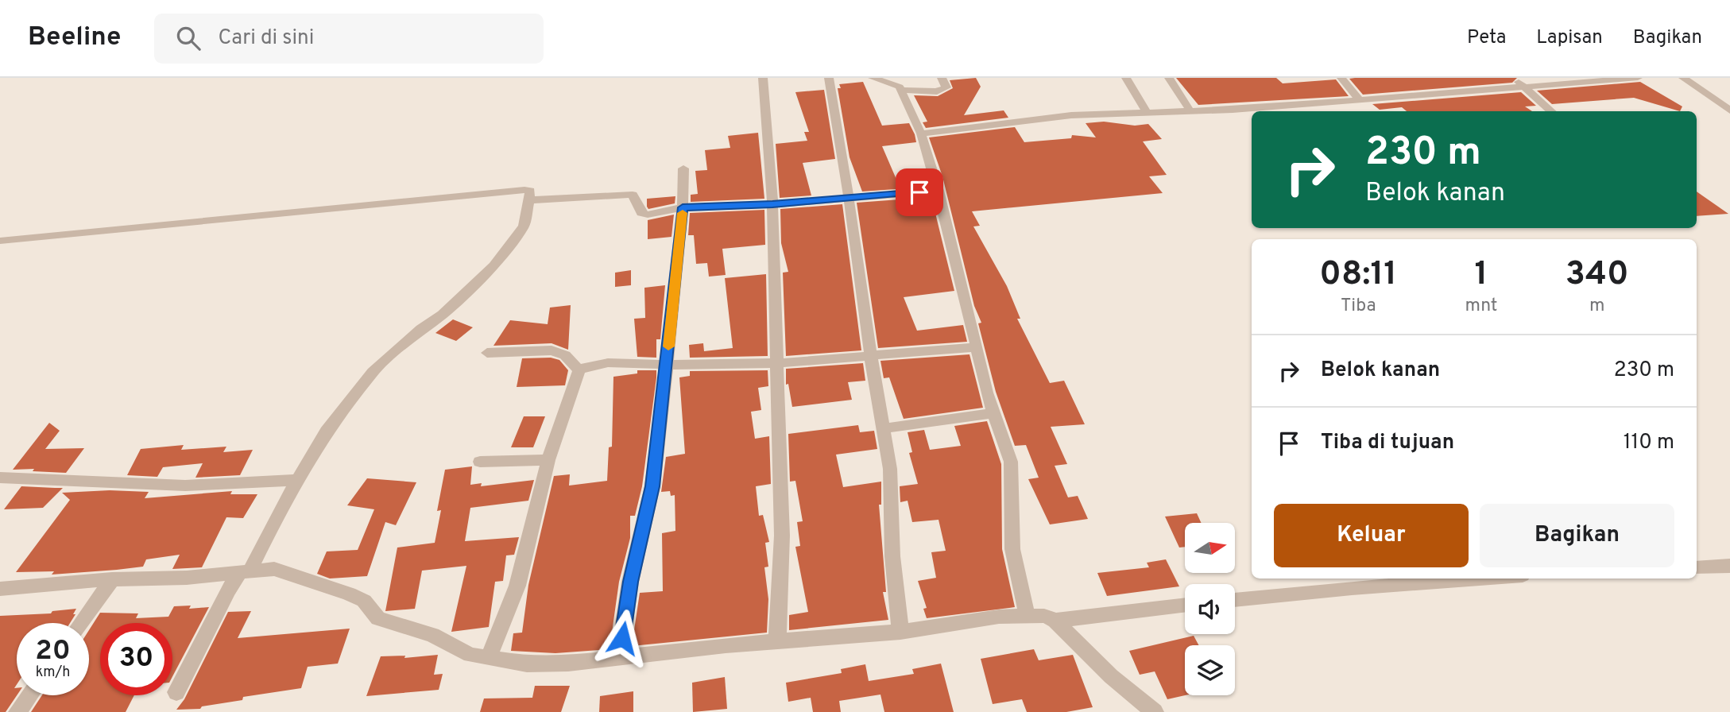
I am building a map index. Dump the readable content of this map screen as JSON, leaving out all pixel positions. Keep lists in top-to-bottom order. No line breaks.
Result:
{"north":"right","page":{"header":"Beeline","search":"Cari di sini","nav":["Peta","Lapisan","Bagikan"],"turn":["230 m","Belok kanan"],"eta":["08:11","Tiba","1","mnt","340","m"],"list":[{"name":"Belok kanan","value":"230 m"},{"name":"Tiba di tujuan","value":"110 m"}],"buttons":["Keluar","Bagikan"],"speed":"20 km/h","limit":"30"}}
